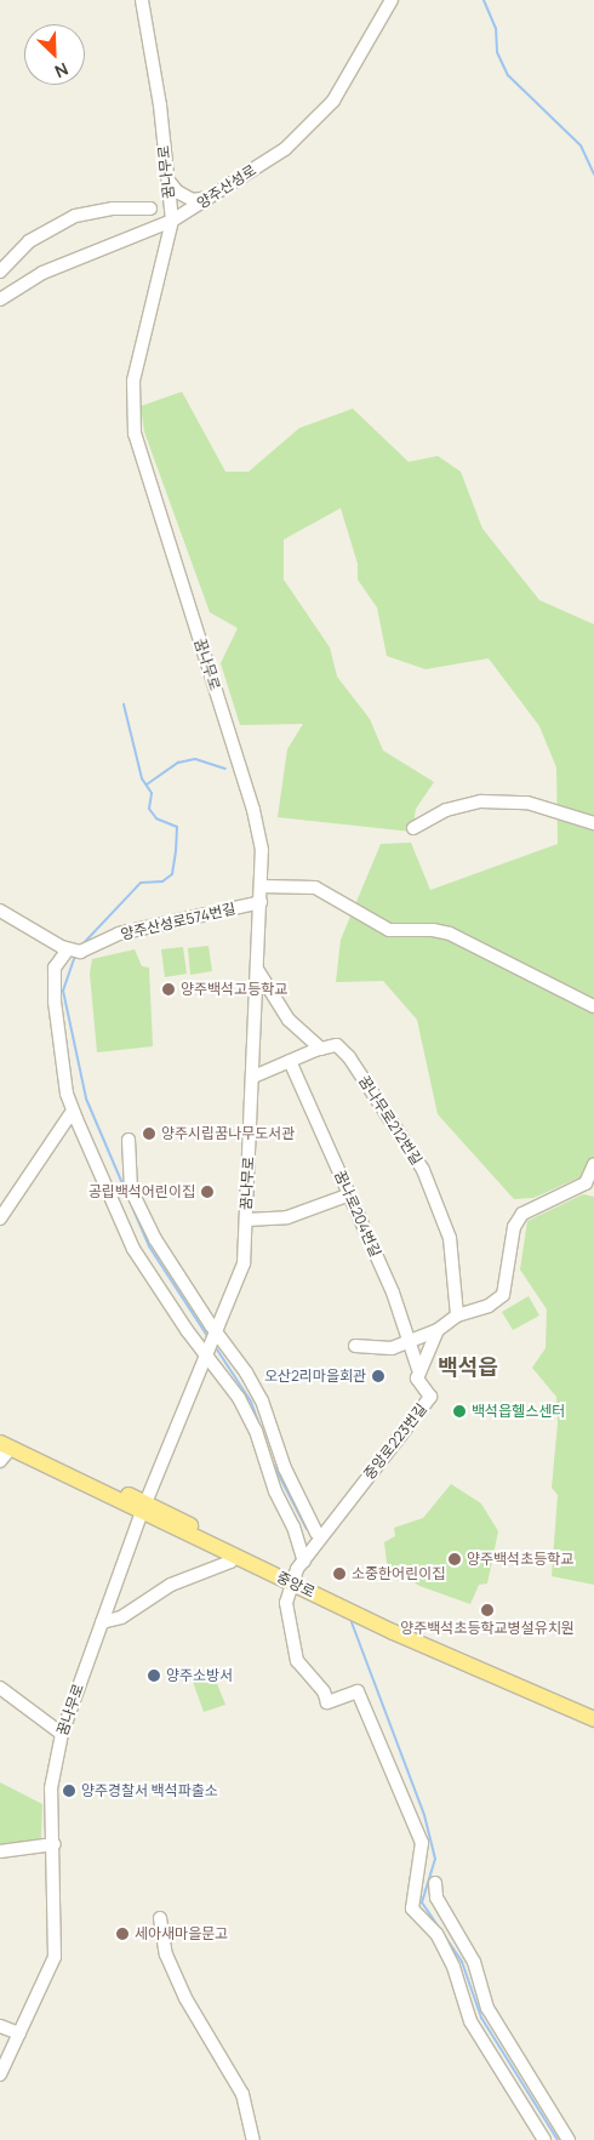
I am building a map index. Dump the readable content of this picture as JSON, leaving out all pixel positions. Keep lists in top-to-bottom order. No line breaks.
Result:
{"streets":{"main road":["중앙로"],"street":["꿈나무로","양주산성로","양주산성로574번길","꿈나무로212번길","꿈나로204번길","중앙로223번길"]},"crossings":[["꿈나무로","양주산성로"],["꿈나무로","양주산성로574번길"],["꿈나무로","꿈나무로212번길"],["꿈나무로","중앙로"],["꿈나로204번길","중앙로223번길"]],"districts":["백석읍"],"places":["양주백석고등학교","양주시립꿈나무도서관","공립백석어린이집","오산2리마을회관","백석읍헬스센터","양주백석초등학교","소중한어린이집","양주백석초등학교병설유치원","양주소방서","양주경찰서 백석파출소","세아새마을문고"],"north":"bottom right"}
